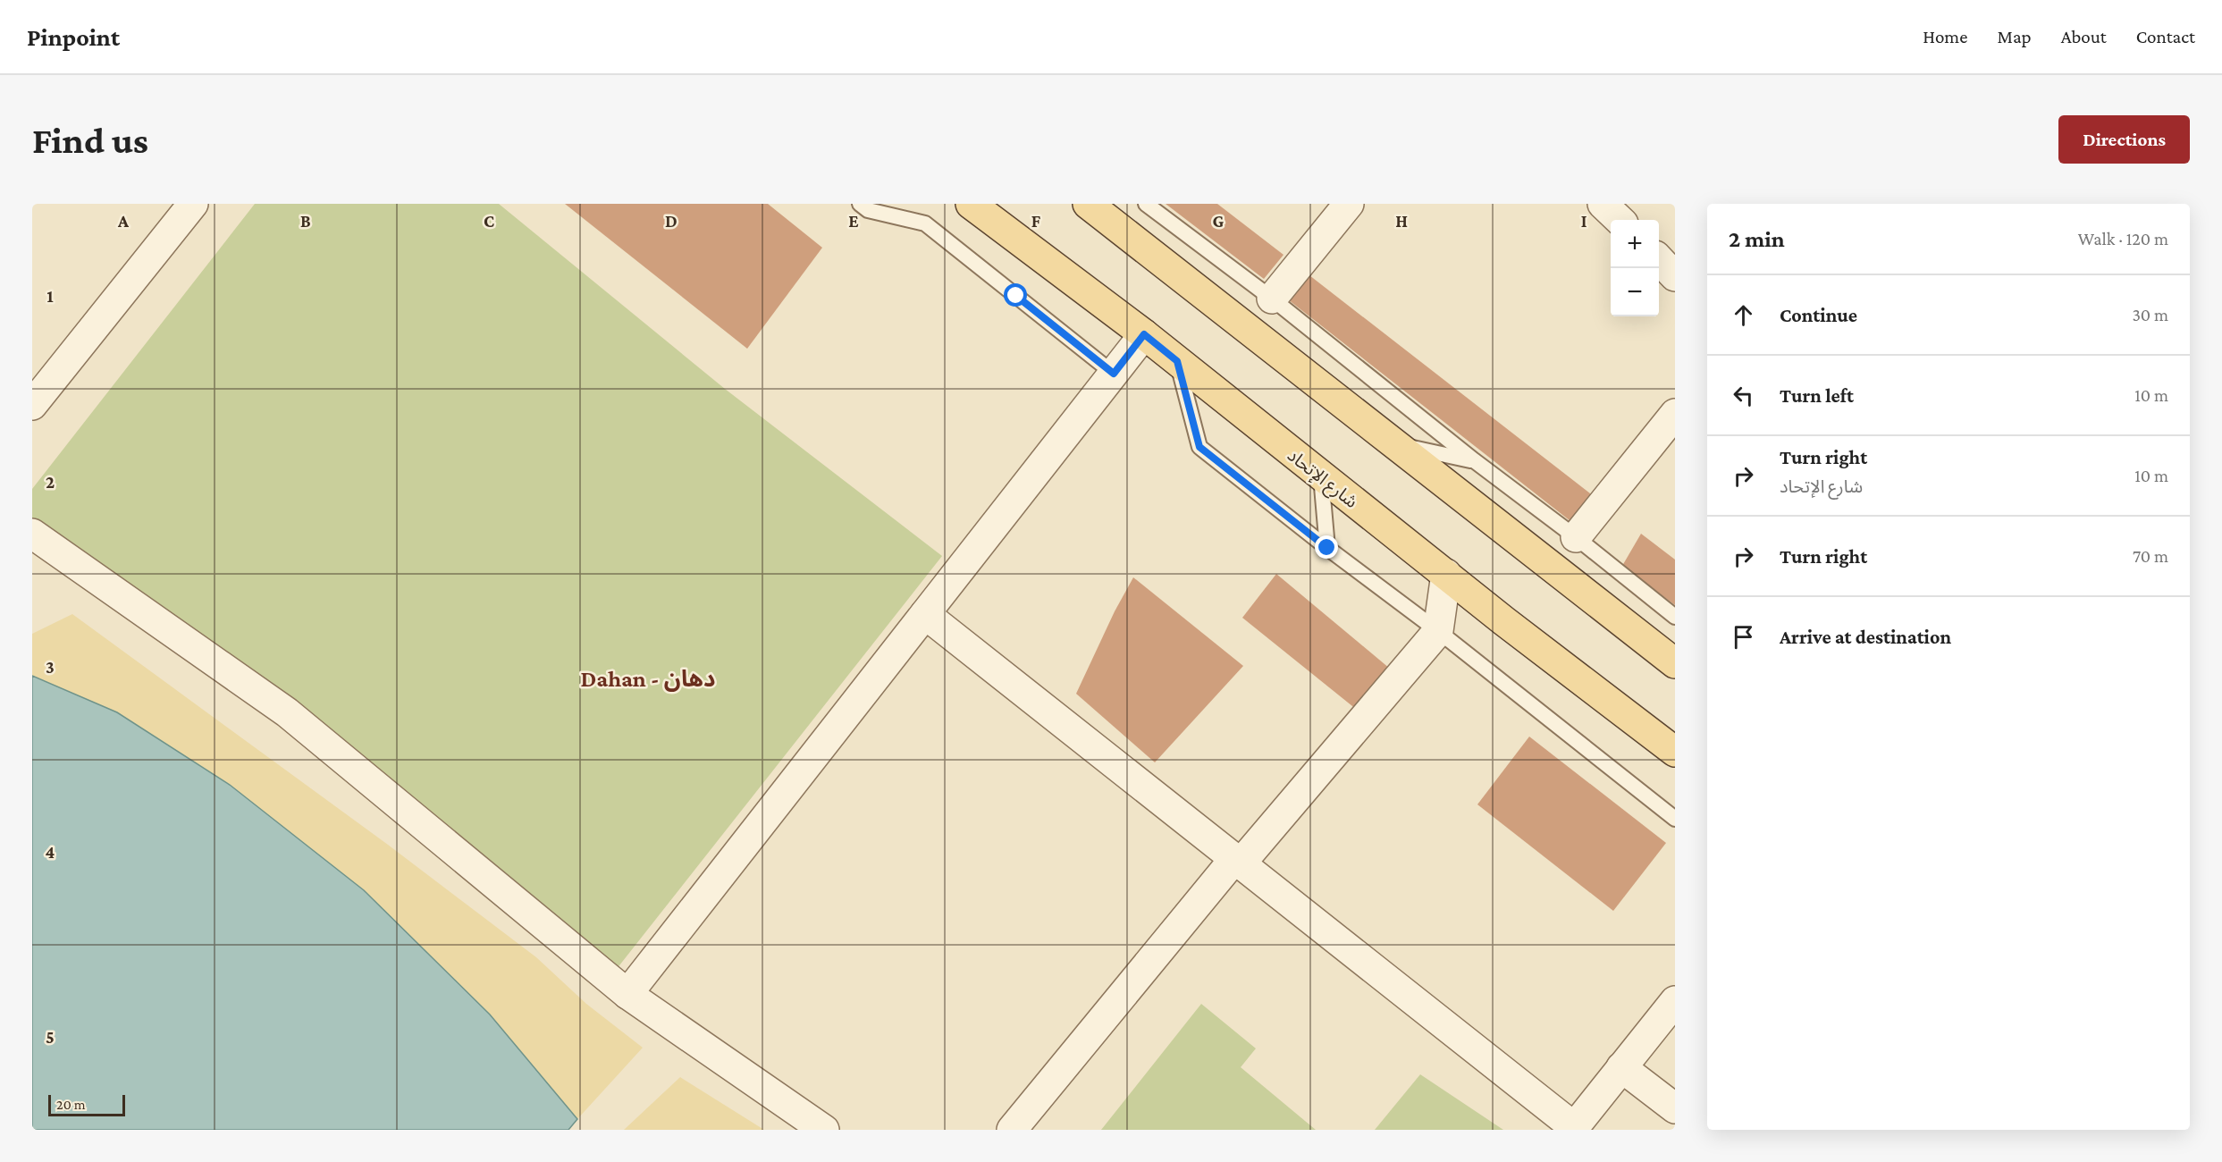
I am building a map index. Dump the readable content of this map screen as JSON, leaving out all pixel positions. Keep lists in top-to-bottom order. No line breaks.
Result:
{"streets":{"main road":["شارع الإتحاد"]},"districts":["Dahan - دهان"],"scale_bar":"20 m","page":{"header":"Pinpoint","nav":["Home","Map","About","Contact"],"buttons":"Directions","title":"Find us","heading":["2 min","Walk · 120 m"],"map_buttons":["+","−"],"list":[["Continue","30 m"],["Turn left","10 m"],["Turn right","شارع الإتحاد","10 m"],["Turn right","70 m"],"Arrive at destination"],"scale":"20 m"},"grid":{"columns":["A","B","C","D","E","F","G","H","I"],"rows":["1","2","3","4","5"]}}
